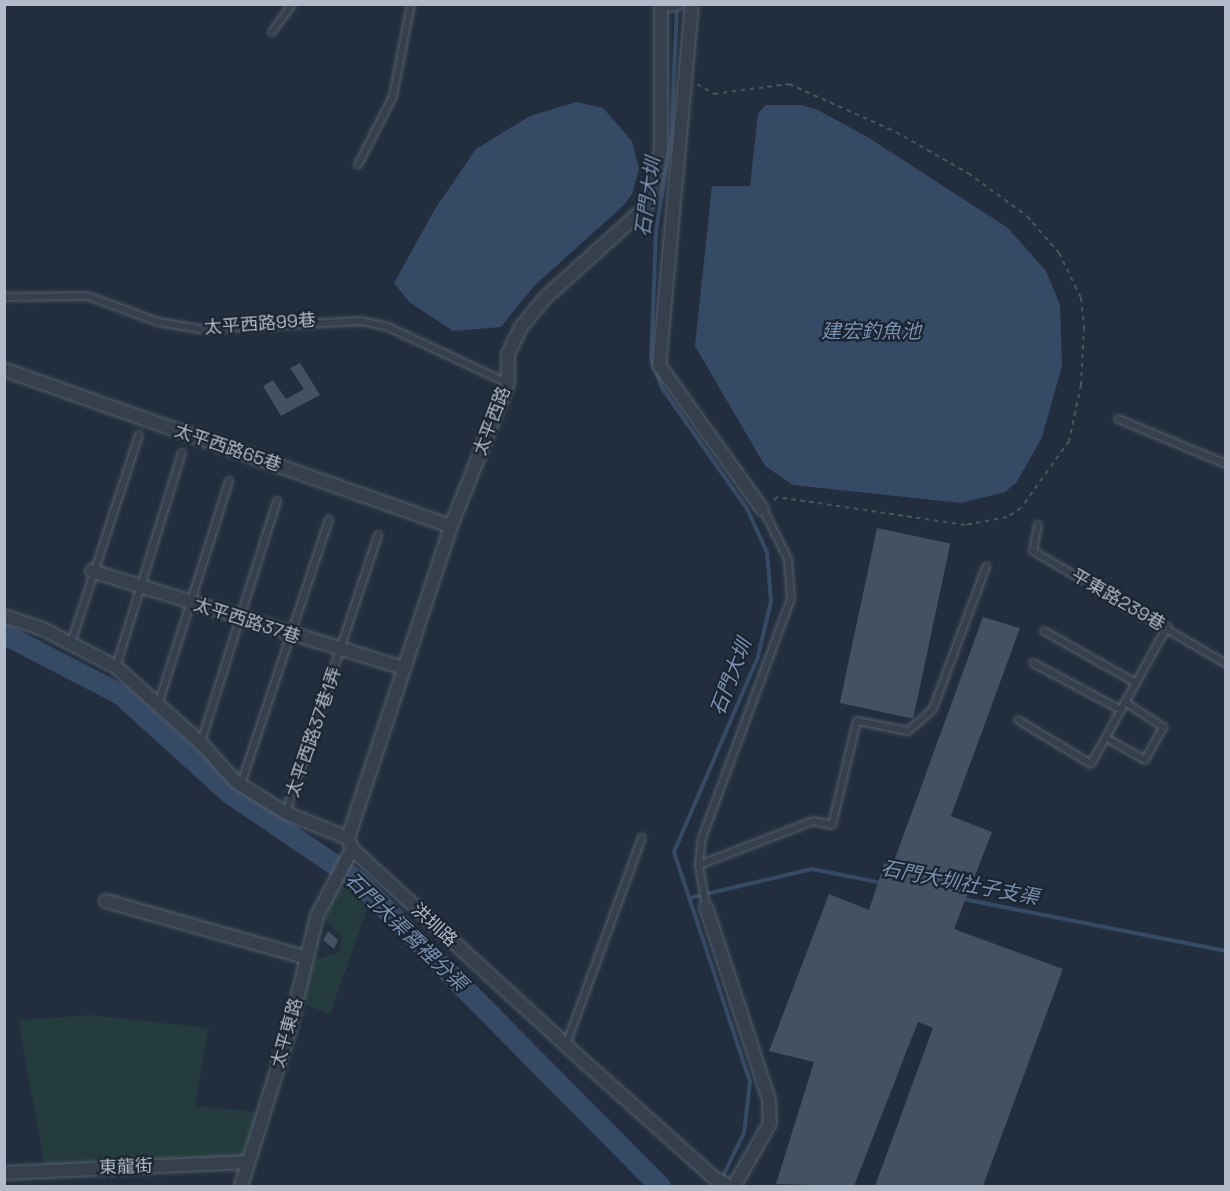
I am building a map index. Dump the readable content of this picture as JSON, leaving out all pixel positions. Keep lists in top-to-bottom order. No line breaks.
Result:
{"streets":{"street":["太平西路","太平西路65巷","太平西路37巷","洪圳路","太平東路","東龍街"],"lane":["太平西路99巷","平東路239巷","太平西路37巷1弄"]},"crossings":[["太平西路99巷","太平西路"],["太平西路","太平西路65巷"],["太平西路","太平西路37巷"],["太平西路","洪圳路"],["太平西路","太平東路"],["太平西路37巷","太平西路37巷1弄"],["太平西路37巷1弄","洪圳路"],["洪圳路","太平東路"],["太平東路","東龍街"]],"water":["石門大圳","建宏釣魚池","石門大圳社子支渠","石門大渠霄裡分渠"]}
